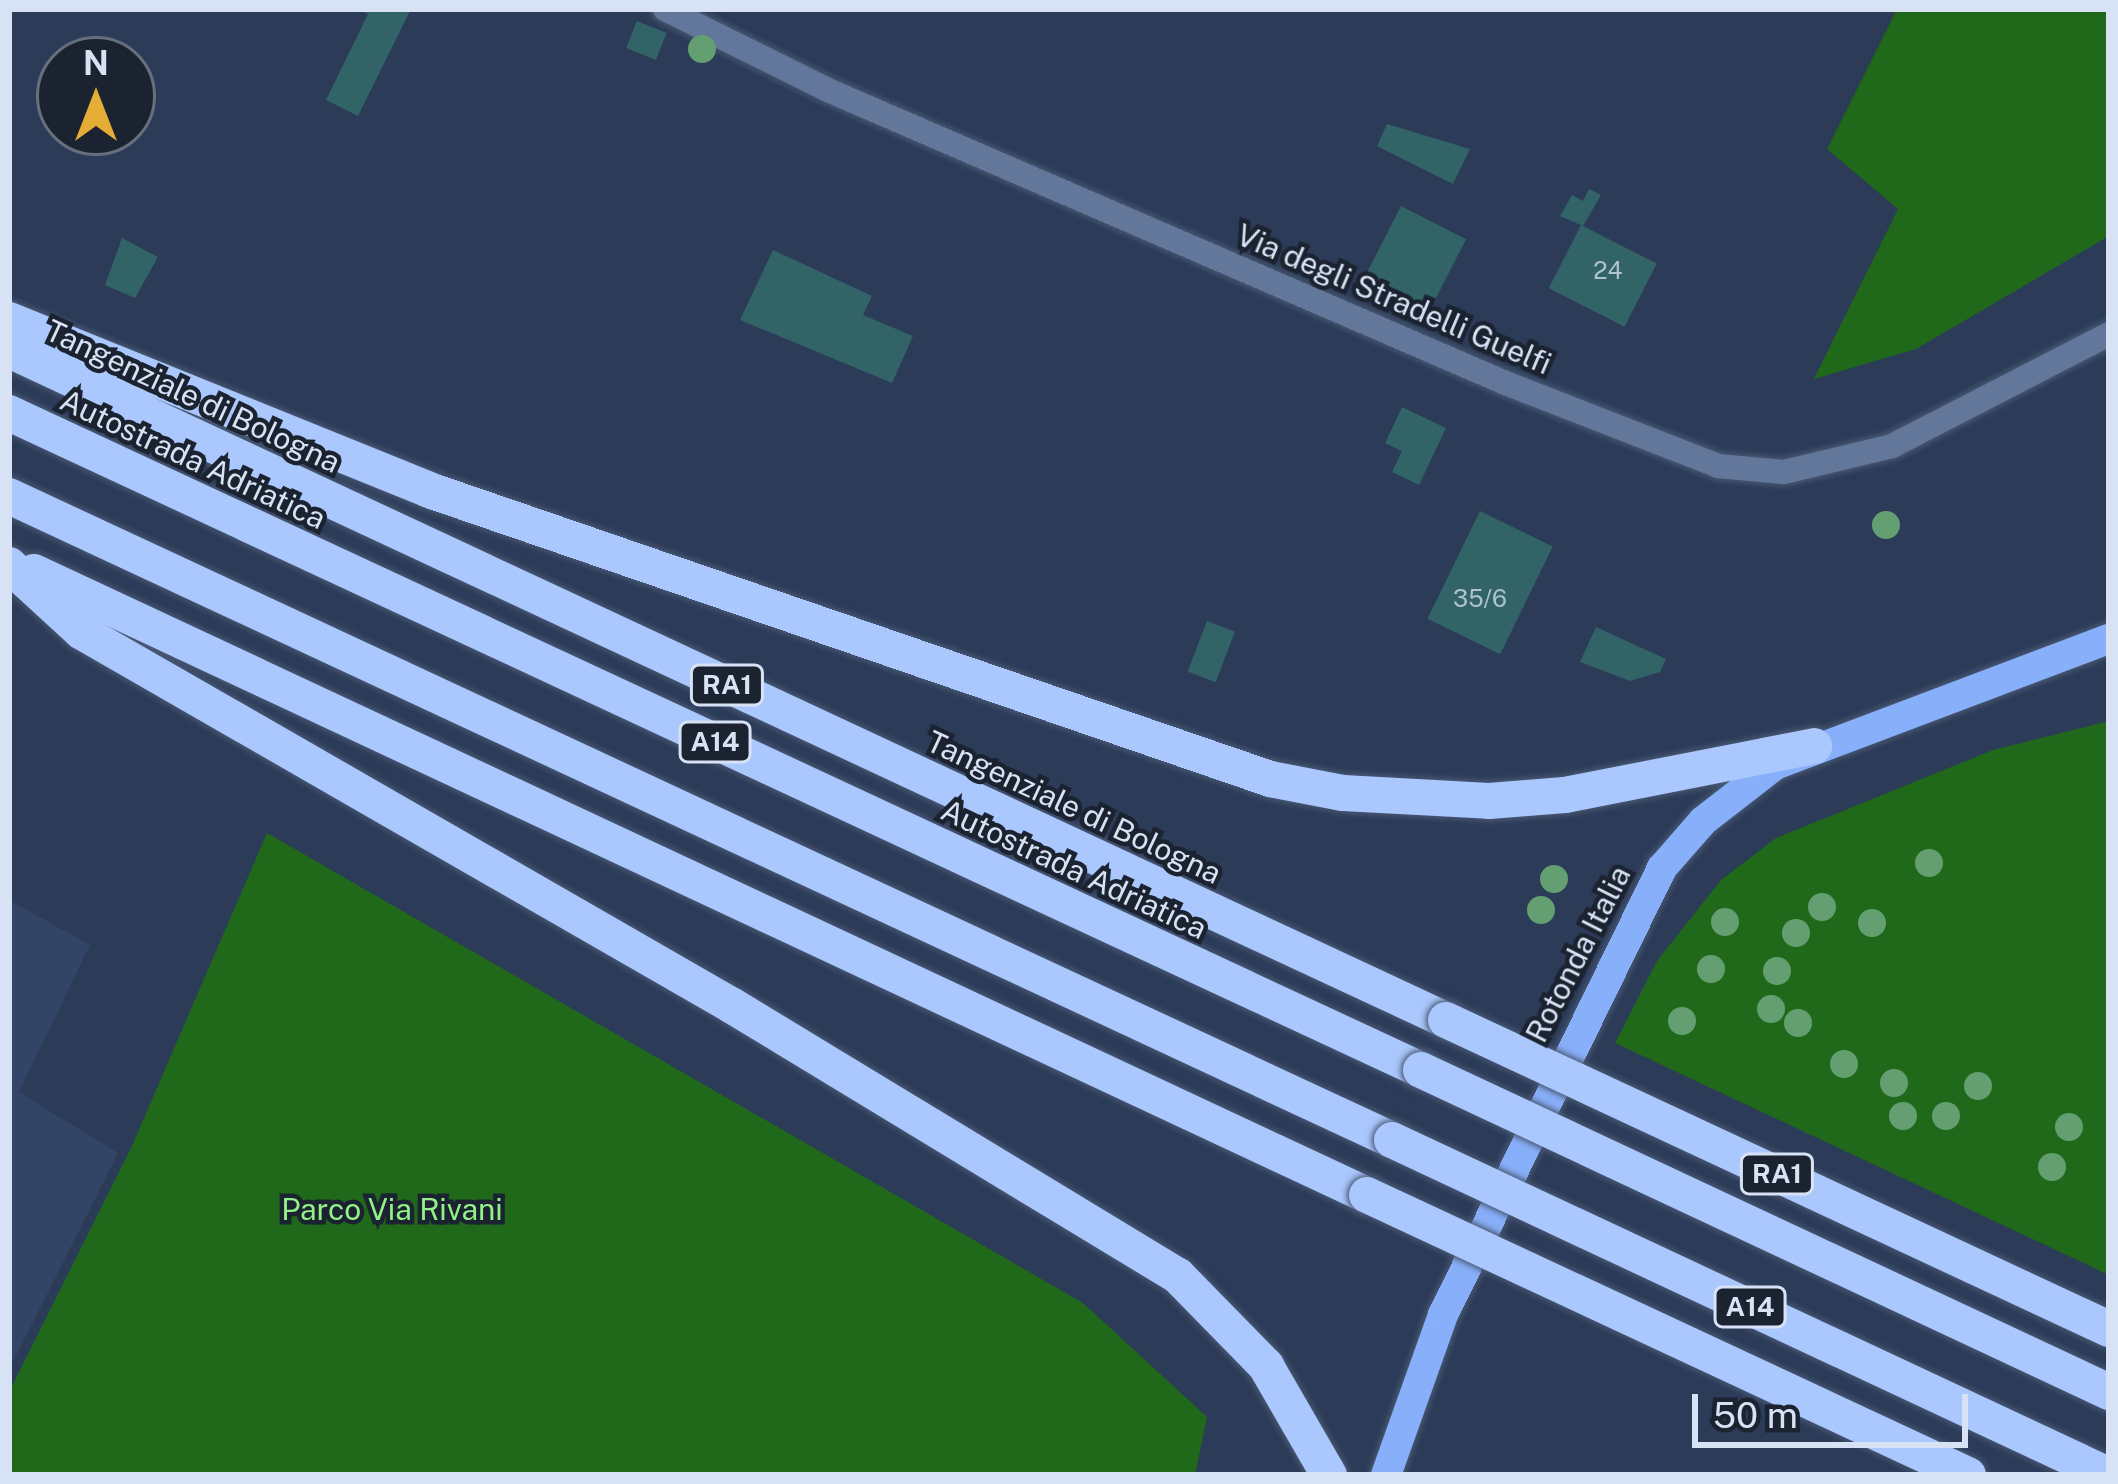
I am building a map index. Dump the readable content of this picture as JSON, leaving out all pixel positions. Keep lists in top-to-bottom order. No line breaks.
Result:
{"streets":{"highway":["Tangenziale di Bologna","Autostrada Adriatica","RA1","A14"],"main road":["Rotonda Italia"],"street":["Via degli Stradelli Guelfi"]},"parks":["Parco Via Rivani"],"house_numbers":["24","35/6"],"scale_bar":"50 m","north":"top"}
